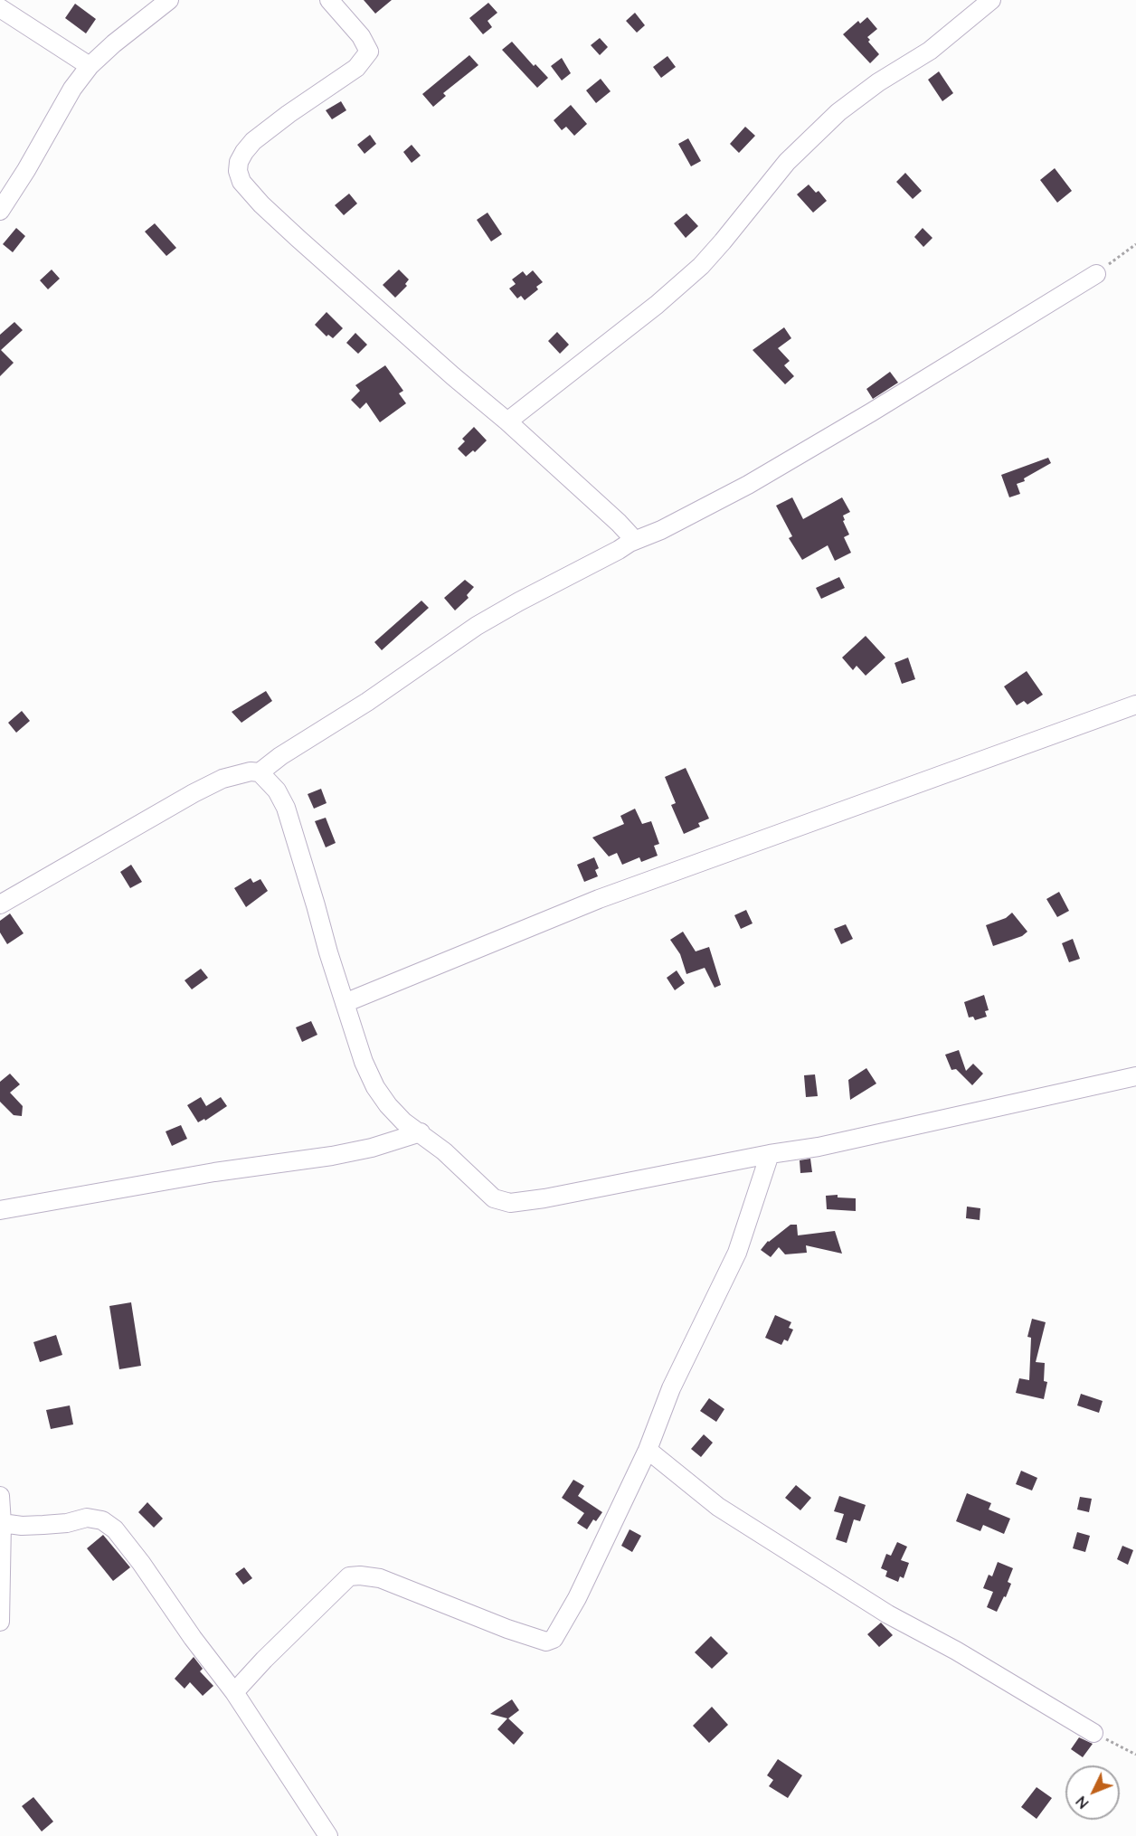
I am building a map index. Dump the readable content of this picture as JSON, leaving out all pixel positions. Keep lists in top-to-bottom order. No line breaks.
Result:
{"north":"bottom left"}
